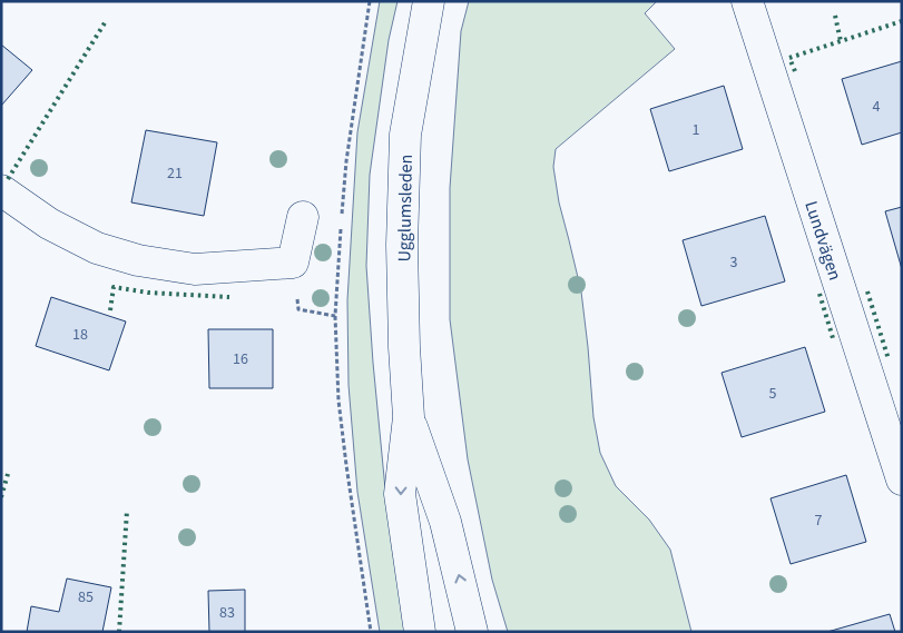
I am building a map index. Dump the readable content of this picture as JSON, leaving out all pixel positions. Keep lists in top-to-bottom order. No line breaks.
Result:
{"streets":{"street":["Ugglumsleden","Lundvägen"]},"house_numbers":["4","1","21","3","18","16","5","7","85","83"]}
